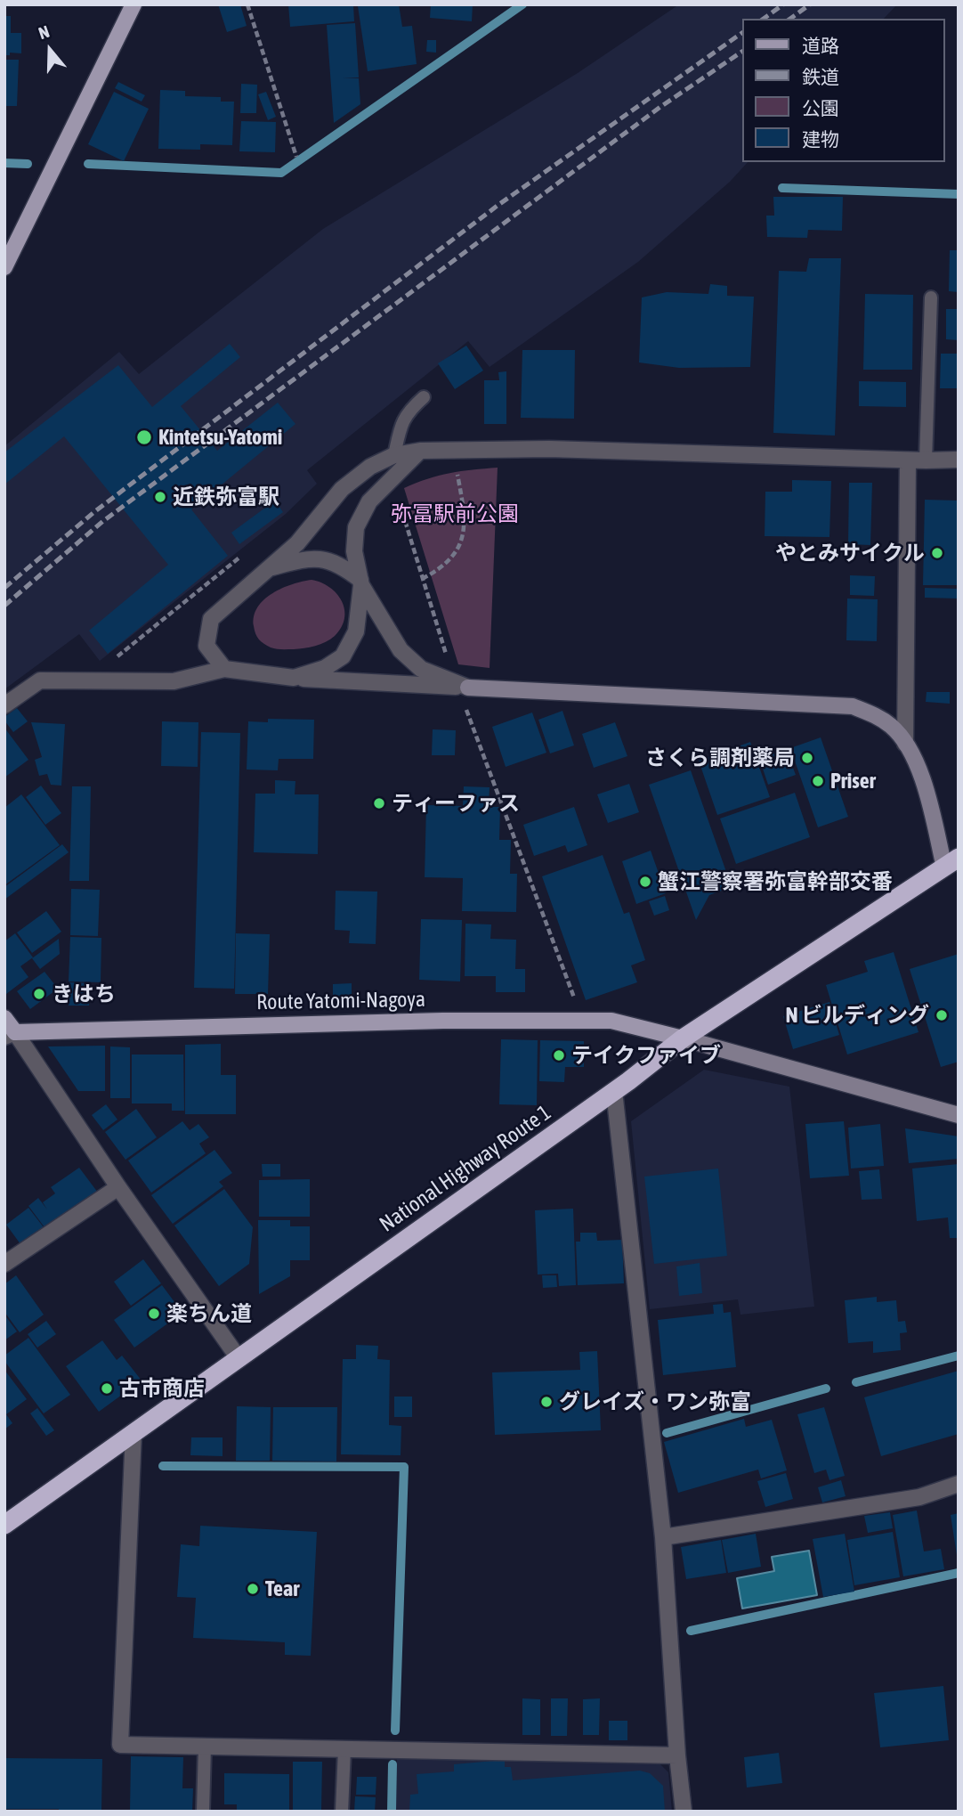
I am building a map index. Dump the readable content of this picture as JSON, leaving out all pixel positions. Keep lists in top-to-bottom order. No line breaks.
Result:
{"streets":{"highway":["National Highway Route 1"],"main road":["Route Yatomi-Nagoya"]},"crossings":[["Route Yatomi-Nagoya","National Highway Route 1"]],"parks":["弥冨駅前公園"],"places":["Kintetsu-Yatomi","近鉄弥富駅","やとみサイクル","さくら調剤薬局","Priser","ティーファス","蟹江警察署弥富幹部交番","きはち","N ビルディング","テイクファイブ","楽ちん道","古市商店","グレイズ・ワン弥富","Tear"],"legend":["道路","鉄道","公園","建物"],"north":"top"}
